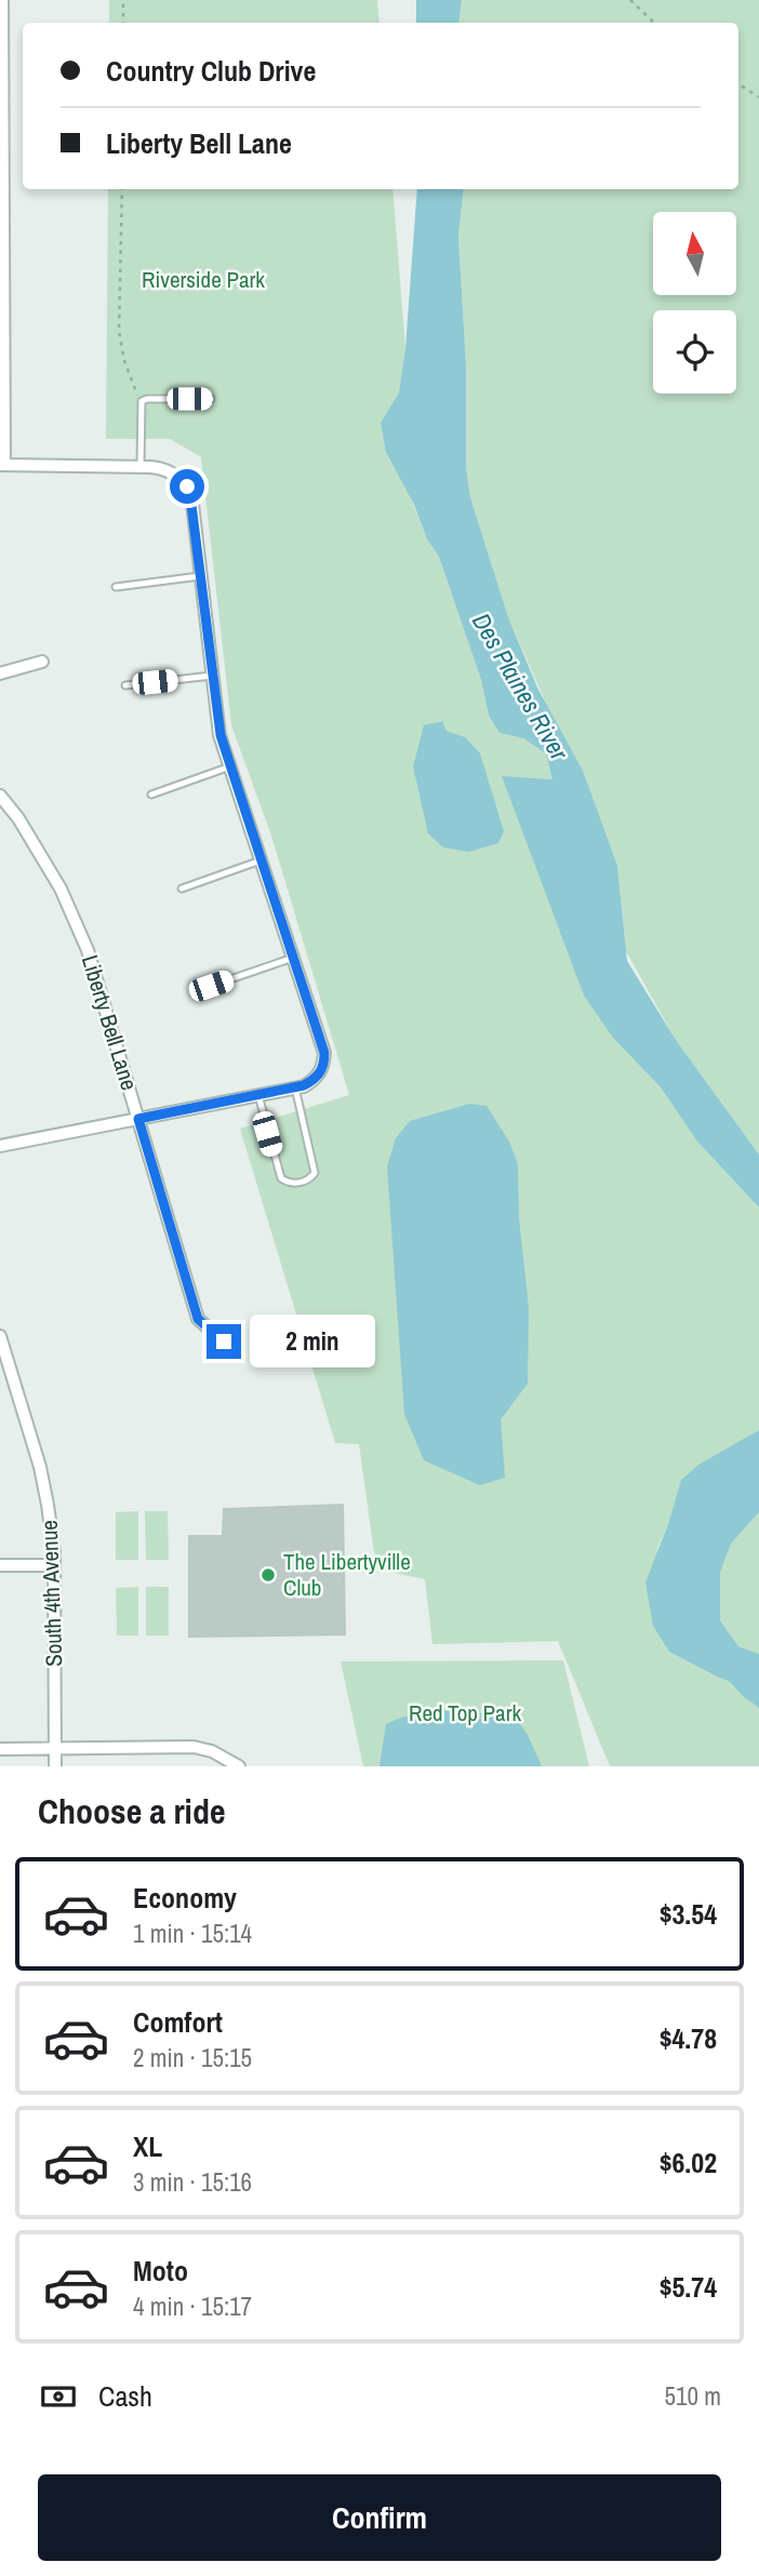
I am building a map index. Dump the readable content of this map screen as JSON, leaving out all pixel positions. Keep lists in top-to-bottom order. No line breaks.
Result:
{"streets":{"street":["Liberty Bell Lane","South 4th Avenue"]},"water":["Des Plaines River"],"parks":["Riverside Park","Red Top Park"],"places":["The Libertyville Club"],"north":"top","page":{"banner":["Country Club Drive","Liberty Bell Lane"],"bubble":"2 min","heading":"Choose a ride","list":[{"name":"Economy","note":"1 min · 15:14","value":"$3.54"},{"name":"Comfort","note":"2 min · 15:15","value":"$4.78"},{"name":"XL","note":"3 min · 15:16","value":"$6.02"},{"name":"Moto","note":"4 min · 15:17","value":"$5.74"}],"pay":["Cash","510 m"],"buttons":"Confirm"}}
